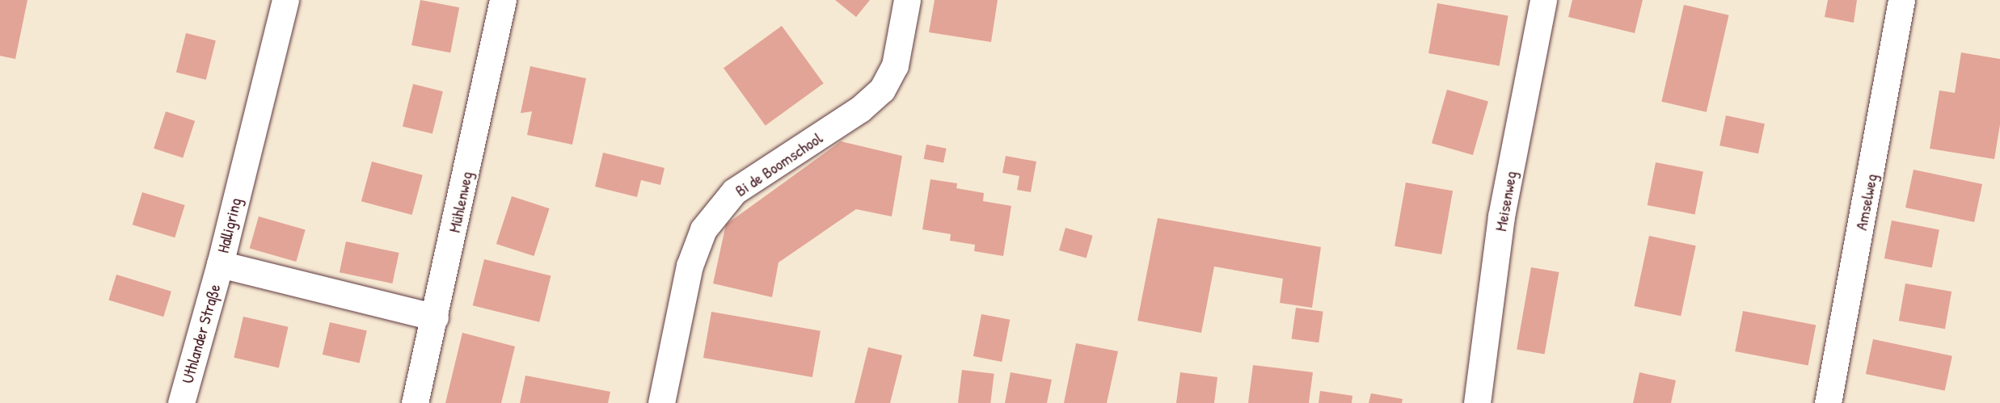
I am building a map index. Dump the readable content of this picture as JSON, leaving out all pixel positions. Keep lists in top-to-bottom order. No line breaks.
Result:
{"streets":{"street":["Bi de Boomschool","Meisenweg","Mühlenweg","Amselweg","Halligring","Uthlander Straße"]},"crossings":[["Mühlenweg","Halligring"],["Halligring","Uthlander Straße"]]}
